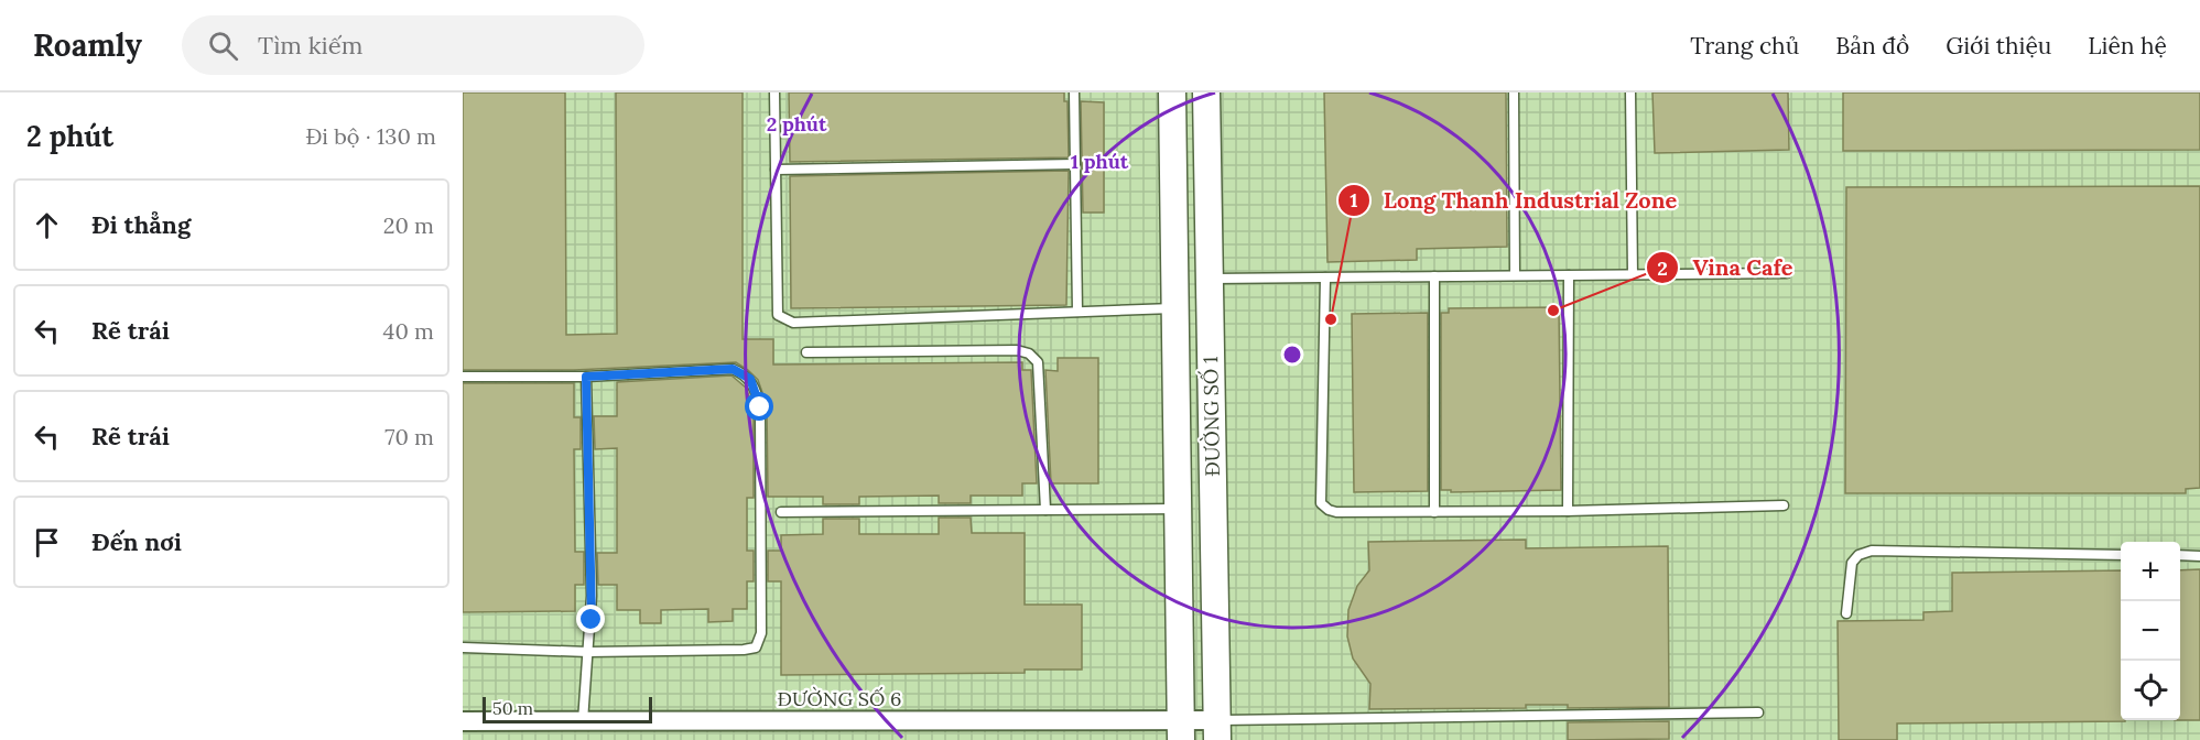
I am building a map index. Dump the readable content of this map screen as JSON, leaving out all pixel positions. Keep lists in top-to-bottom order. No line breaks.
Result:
{"streets":{"street":["ĐƯỜNG SỐ 1","ĐƯỜNG SỐ 6"]},"crossings":[["ĐƯỜNG SỐ 1","ĐƯỜNG SỐ 6"]],"places":["Vina Cafe","Long Thanh Industrial Zone"],"scale_bar":"50 m","page":{"header":"Roamly","search":"Tìm kiếm","nav":["Trang chủ","Bản đồ","Giới thiệu","Liên hệ"],"heading":["2 phút","Đi bộ · 130 m"],"list":[["Đi thẳng","20 m"],["Rẽ trái","40 m"],["Rẽ trái","70 m"],"Đến nơi"],"map_buttons":["+","−"],"scale":"50 m"},"rings":["2 phút","1 phút"]}
